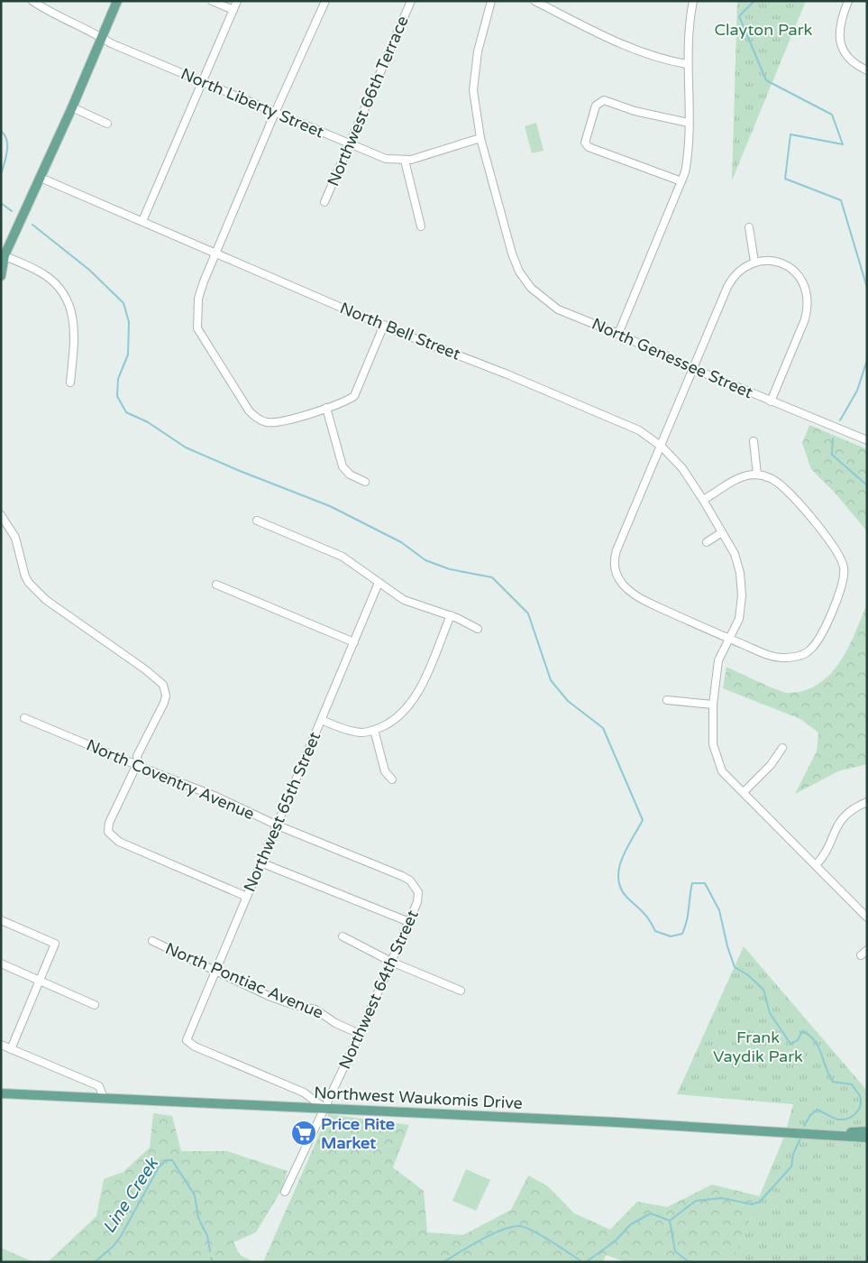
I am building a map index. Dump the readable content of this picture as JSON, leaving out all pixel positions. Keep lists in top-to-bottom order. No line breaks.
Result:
{"streets":{"main road":["Northwest Waukomis Drive"],"street":["Northwest 66th Terrace","North Liberty Street","North Bell Street","North Genessee Street","North Coventry Avenue","Northwest 65th Street","North Pontiac Avenue","Northwest 64th Street"]},"crossings":[["Northwest 66th Terrace","North Liberty Street"],["North Liberty Street","North Genessee Street"],["North Coventry Avenue","Northwest 65th Street"],["North Coventry Avenue","Northwest 64th Street"],["Northwest 65th Street","North Pontiac Avenue"],["Northwest 65th Street","Northwest 64th Street"],["Northwest 65th Street","Northwest Waukomis Drive"],["North Pontiac Avenue","Northwest 64th Street"],["Northwest 64th Street","Northwest Waukomis Drive"]],"water":["Line Creek"],"parks":["Clayton Park","Frank Vaydik Park"],"places":{"supermarket":["Price Rite Market"]}}
